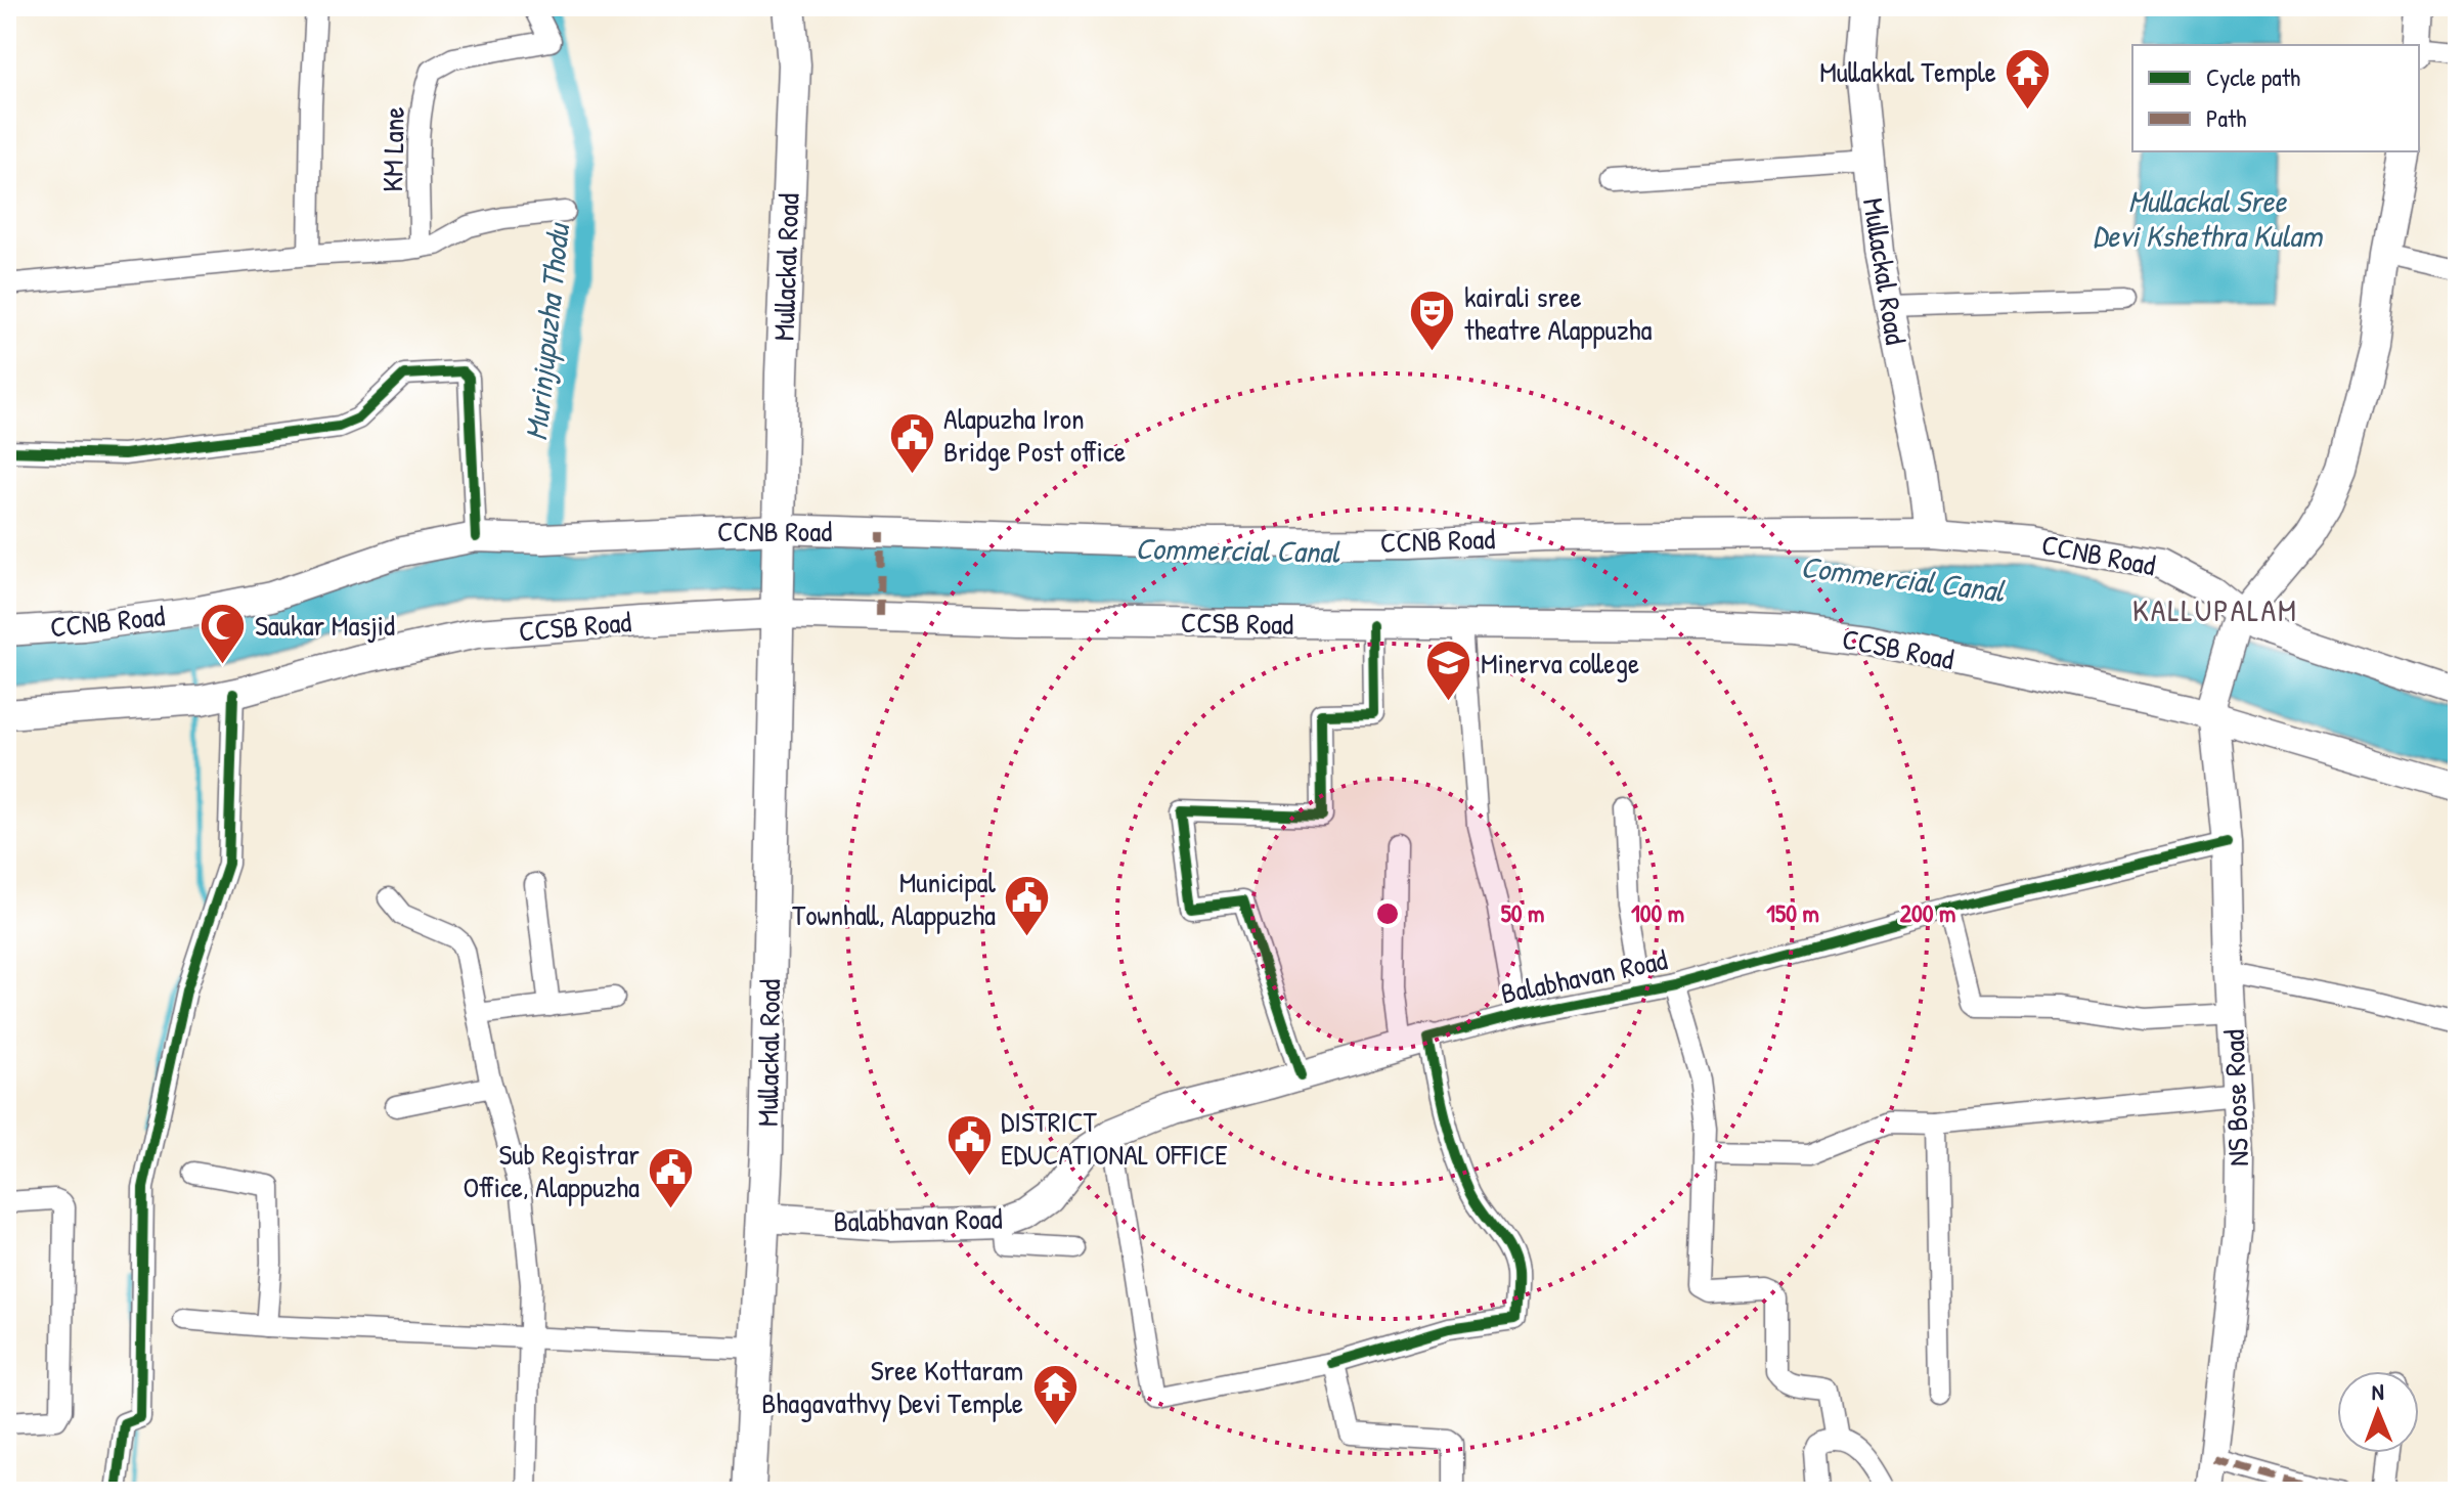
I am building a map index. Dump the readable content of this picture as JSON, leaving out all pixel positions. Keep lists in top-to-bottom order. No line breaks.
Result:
{"streets":{"main road":["Mullackal Road","CCNB Road","CCSB Road","Balabhavan Road","NS Bose Road"],"street":["KM Lane"]},"crossings":[["Mullackal Road","CCNB Road"],["Mullackal Road","CCSB Road"],["Mullackal Road","Balabhavan Road"],["CCSB Road","NS Bose Road"],["Balabhavan Road","NS Bose Road"]],"districts":["KALLUPALAM"],"water":["Mullackal Sree Devi Kshethra Kulam","Murinjupuzha Thodu","Commercial Canal"],"places":{"temple":["Mullakkal Temple","Sree Kottaram Bhagavathvy Devi Temple"],"theatre":["kairali sree theatre Alappuzha"],"public building":["Alapuzha Iron Bridge Post office","Municipal Townhall, Alappuzha","DISTRICT EDUCATIONAL OFFICE","Sub Registrar Office, Alappuzha"],"mosque":["Saukar Masjid"],"school or university":["Minerva college"]},"legend":["Cycle path","Path"],"north":"top","rings":["50 m","100 m","150 m","200 m"]}
